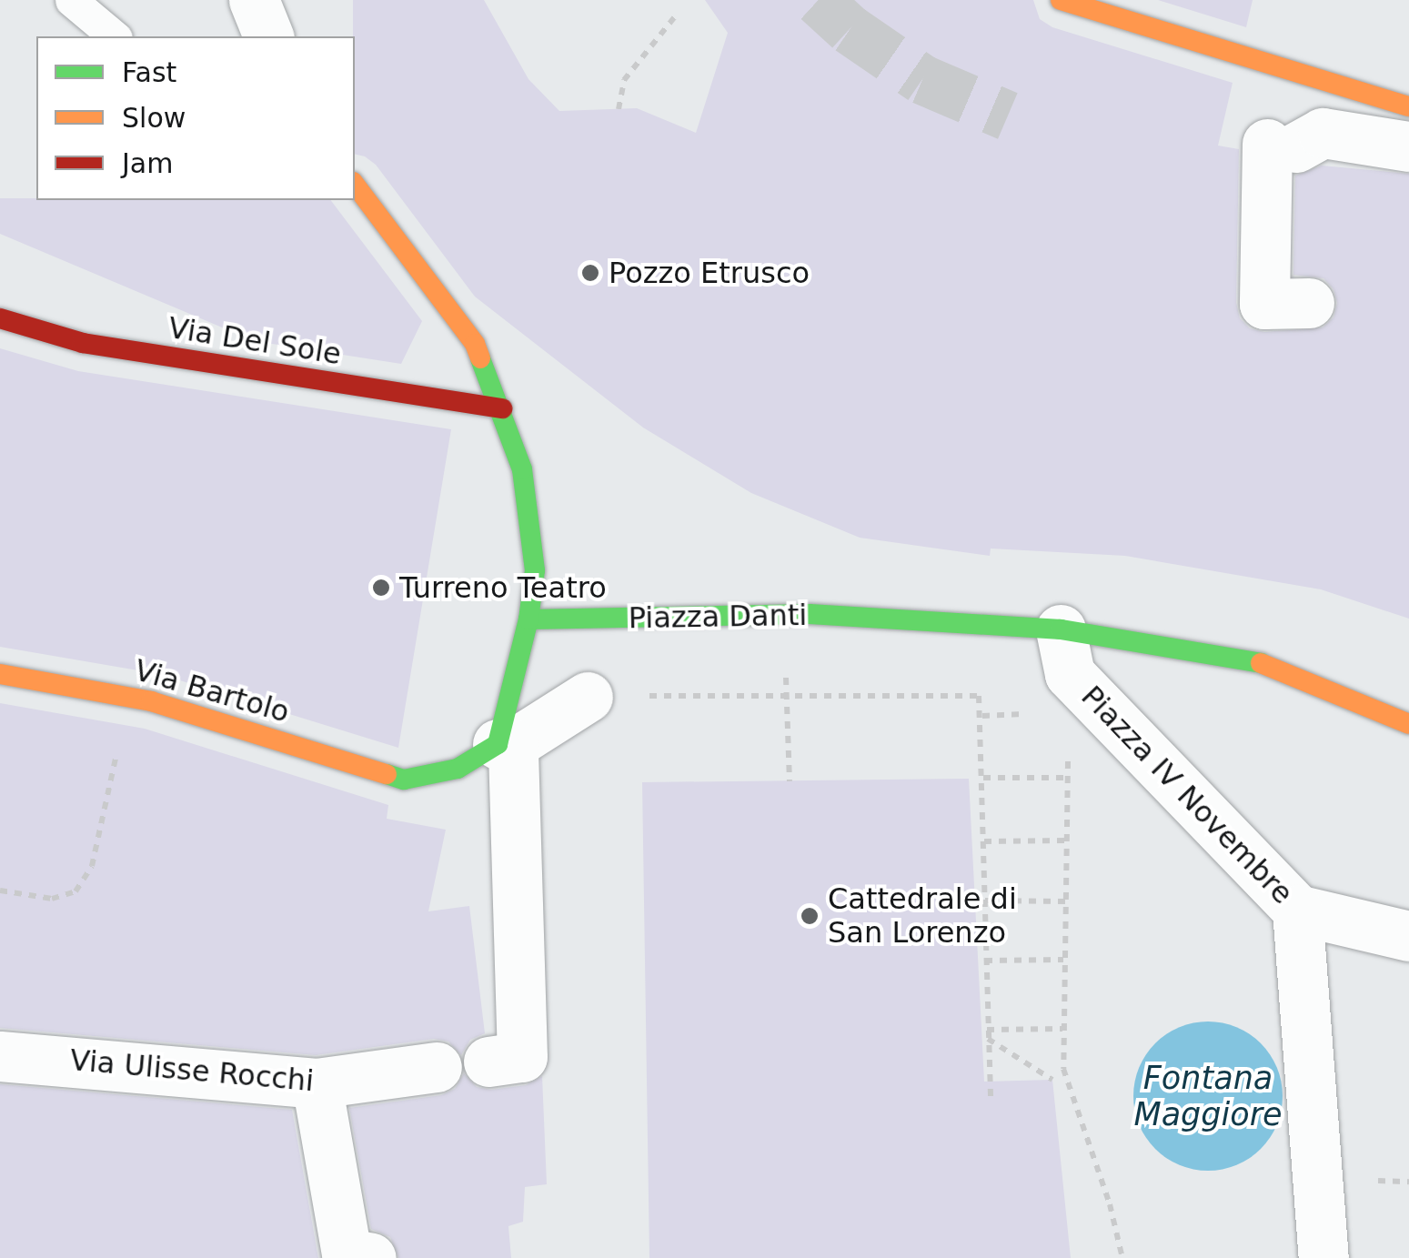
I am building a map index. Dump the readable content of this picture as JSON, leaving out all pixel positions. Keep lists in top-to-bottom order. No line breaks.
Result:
{"streets":{"street":["Via Del Sole","Piazza Danti","Via Bartolo","Piazza IV Novembre","Via Ulisse Rocchi"]},"crossings":[["Piazza Danti","Piazza IV Novembre"]],"water":["Fontana Maggiore"],"places":["Pozzo Etrusco","Turreno Teatro","Cattedrale di San Lorenzo"],"legend":["Fast","Slow","Jam"]}
